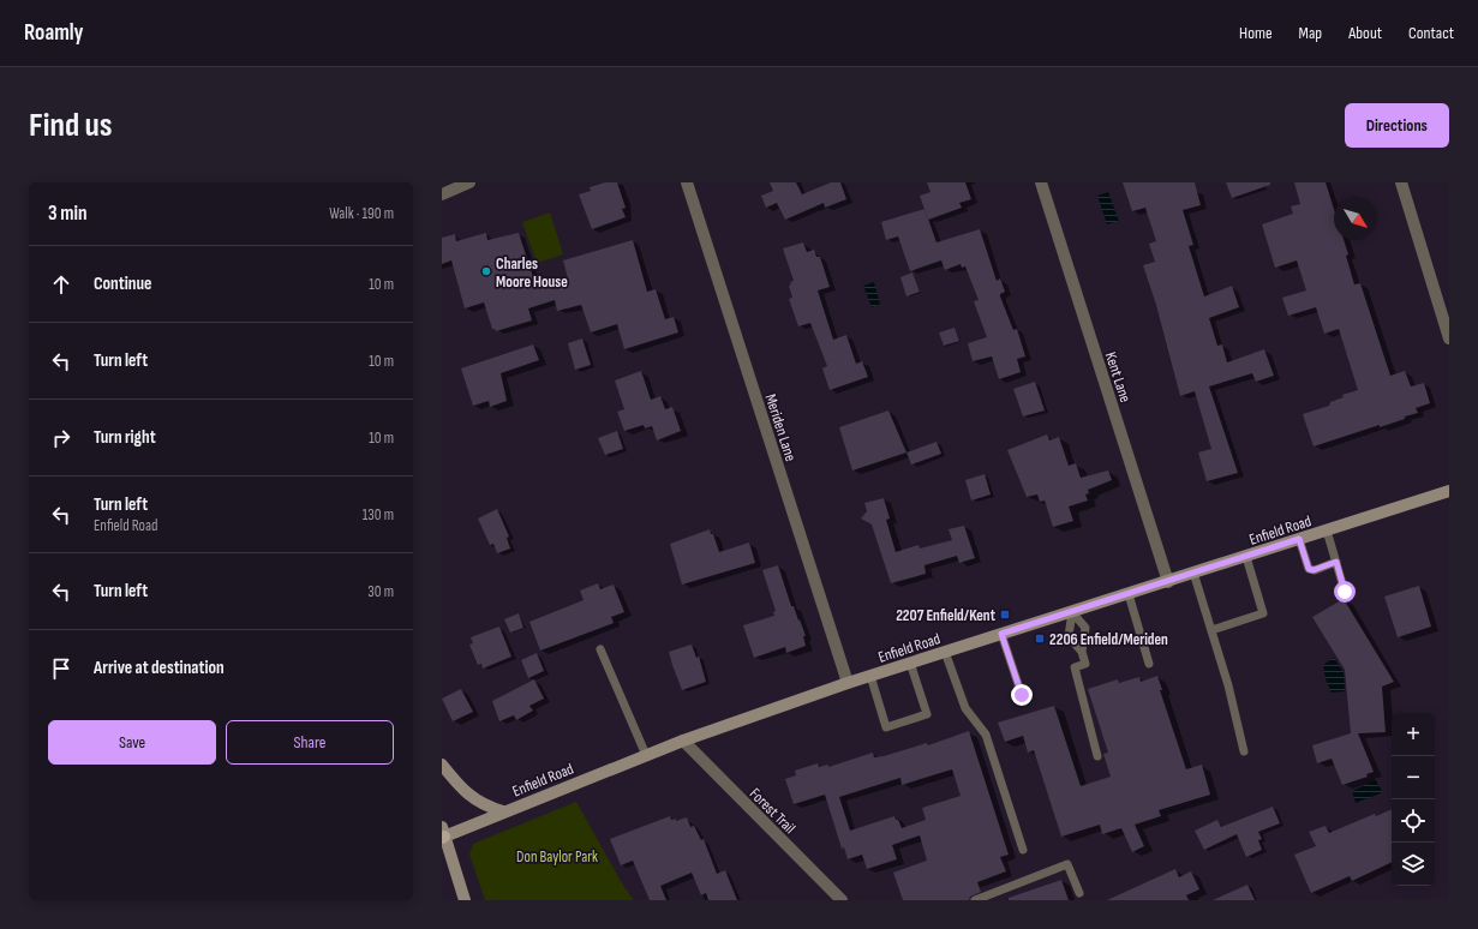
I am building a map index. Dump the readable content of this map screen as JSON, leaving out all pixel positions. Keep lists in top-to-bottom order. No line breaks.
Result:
{"streets":{"street":["Kent Lane","Meriden Lane","Enfield Road","Forest Trail"]},"crossings":[["Kent Lane","Enfield Road"],["Meriden Lane","Enfield Road"],["Enfield Road","Forest Trail"]],"parks":["Don Baylor Park"],"places":{"other":["Charles Moore House"],"transit":["2207 Enfield/Kent","2206 Enfield/Meriden"]},"north":"bottom right","page":{"header":"Roamly","nav":["Home","Map","About","Contact"],"buttons":["Directions",["Save","Share"]],"title":"Find us","heading":["3 min","Walk · 190 m"],"list":[["Continue","10 m"],["Turn left","10 m"],["Turn right","10 m"],["Turn left","Enfield Road","130 m"],["Turn left","30 m"],"Arrive at destination"],"map_buttons":["+","−"]}}
